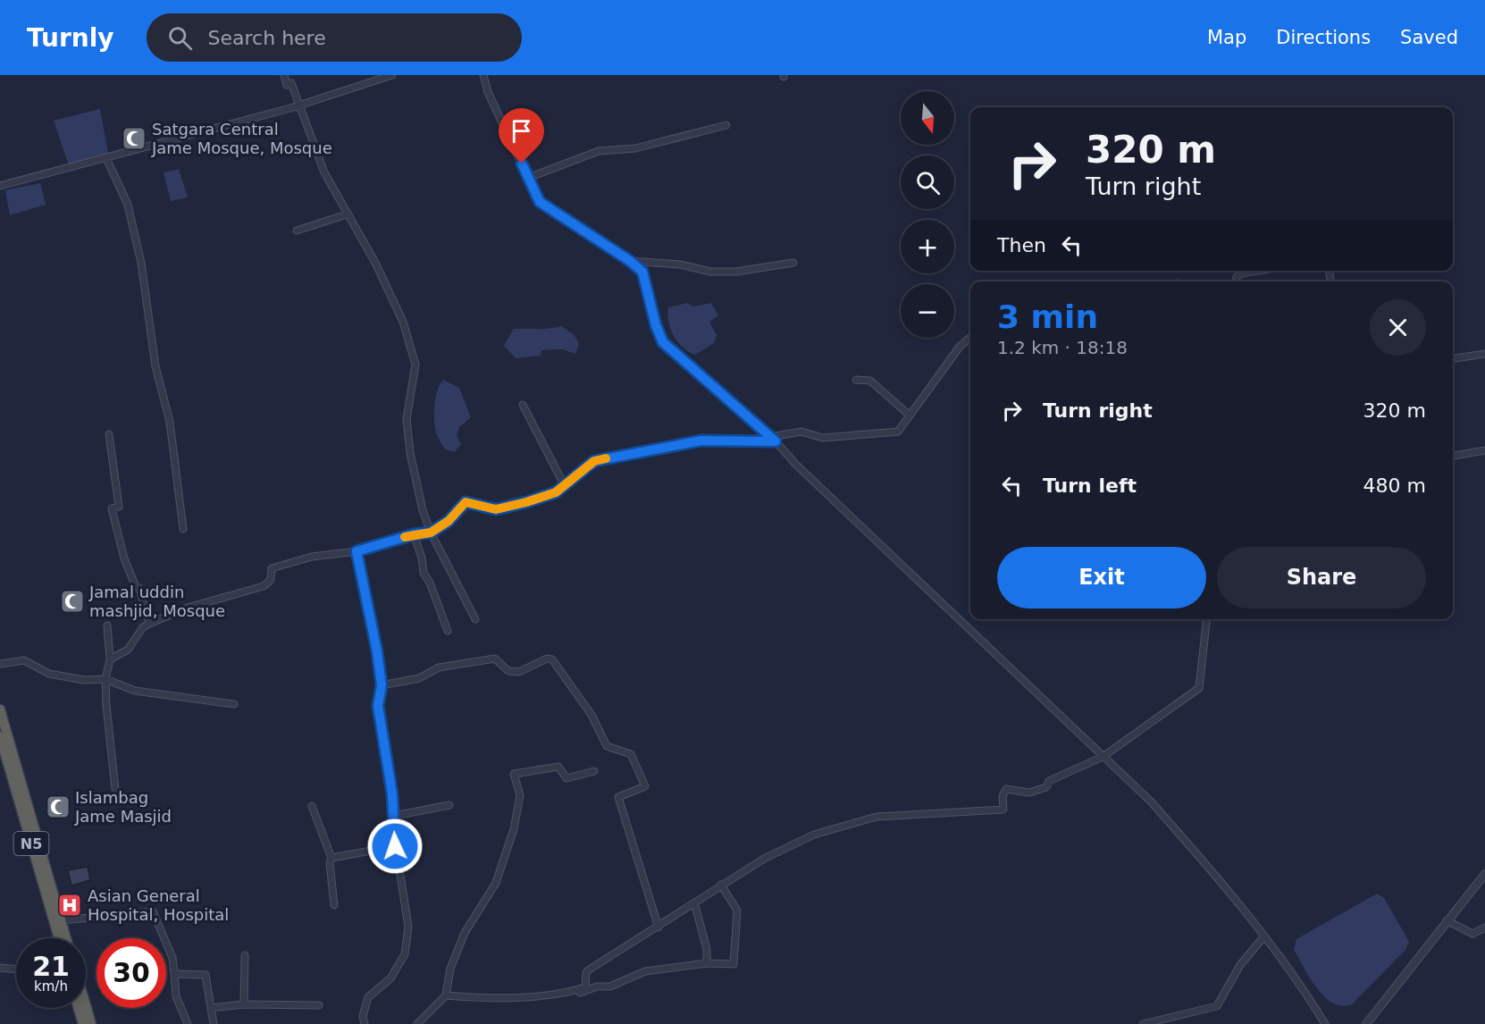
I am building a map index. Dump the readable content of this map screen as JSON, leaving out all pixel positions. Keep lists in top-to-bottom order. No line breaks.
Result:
{"streets":{"highway":["N5"]},"places":{"mosque":["Satgara Central Jame Mosque, Mosque","Jamal uddin mashjid, Mosque","Islambag Jame Masjid"],"hospital":["Asian General Hospital, Hospital"]},"north":"bottom","page":{"header":"Turnly","search":"Search here","nav":["Map","Directions","Saved"],"map_buttons":["+","−"],"turn":["320 m","Turn right"],"then":"Then","heading":["3 min","1.2 km · 18:18"],"list":[{"name":"Turn right","value":"320 m"},{"name":"Turn left","value":"480 m"}],"buttons":["Exit","Share"],"speed":"21 km/h","limit":"30"}}
